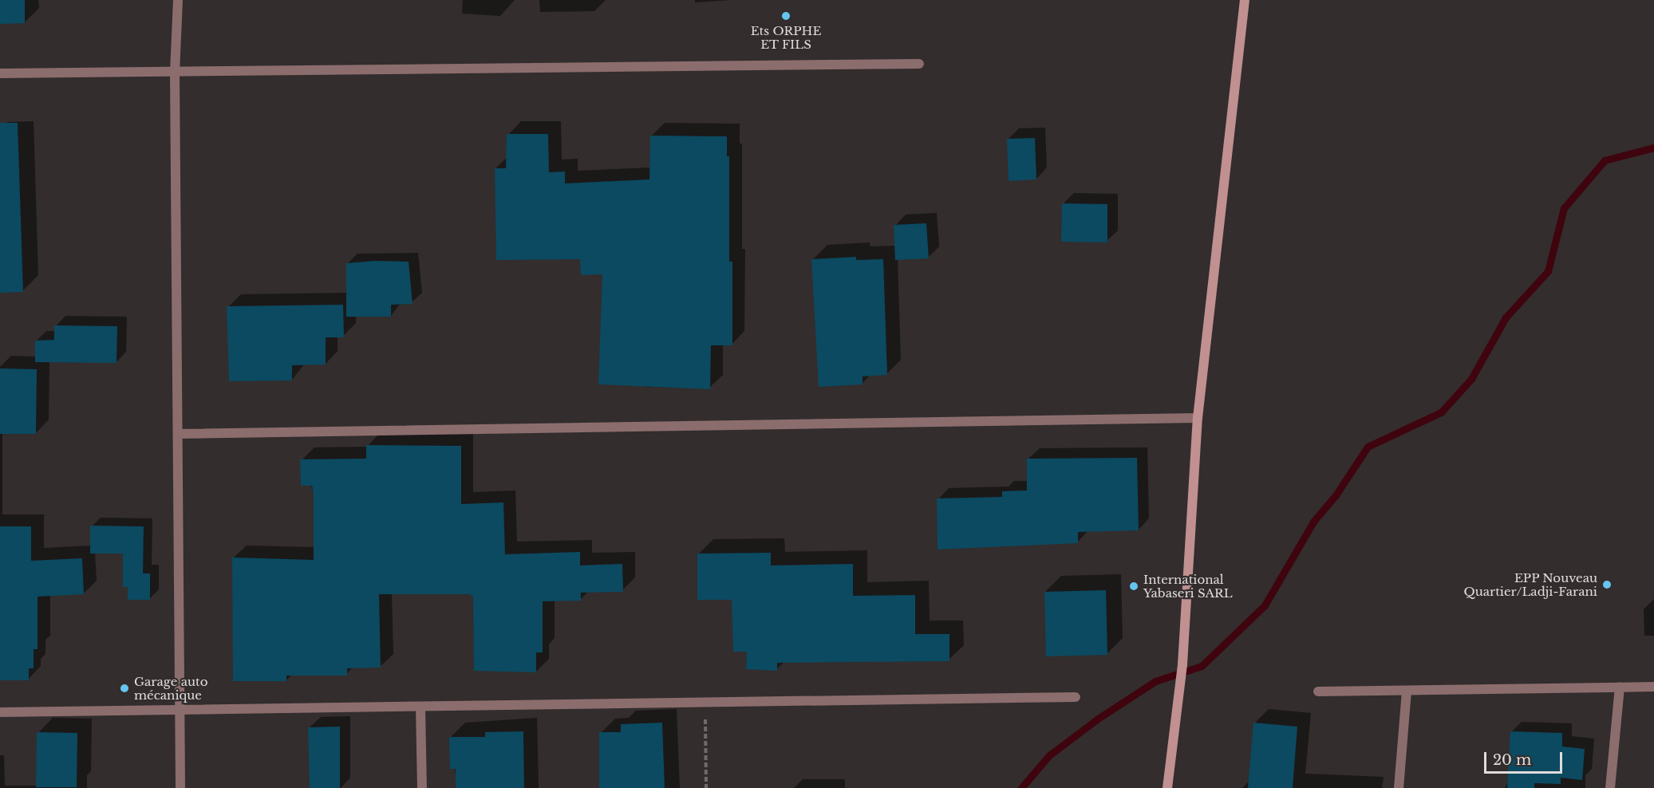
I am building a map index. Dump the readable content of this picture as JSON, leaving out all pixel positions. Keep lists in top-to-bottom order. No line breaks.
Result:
{"places":["Ets ORPHE ET FILS","EPP Nouveau Quartier/Ladji-Farani","International Yabaseri SARL","Garage auto mécanique"],"scale_bar":"20 m"}
